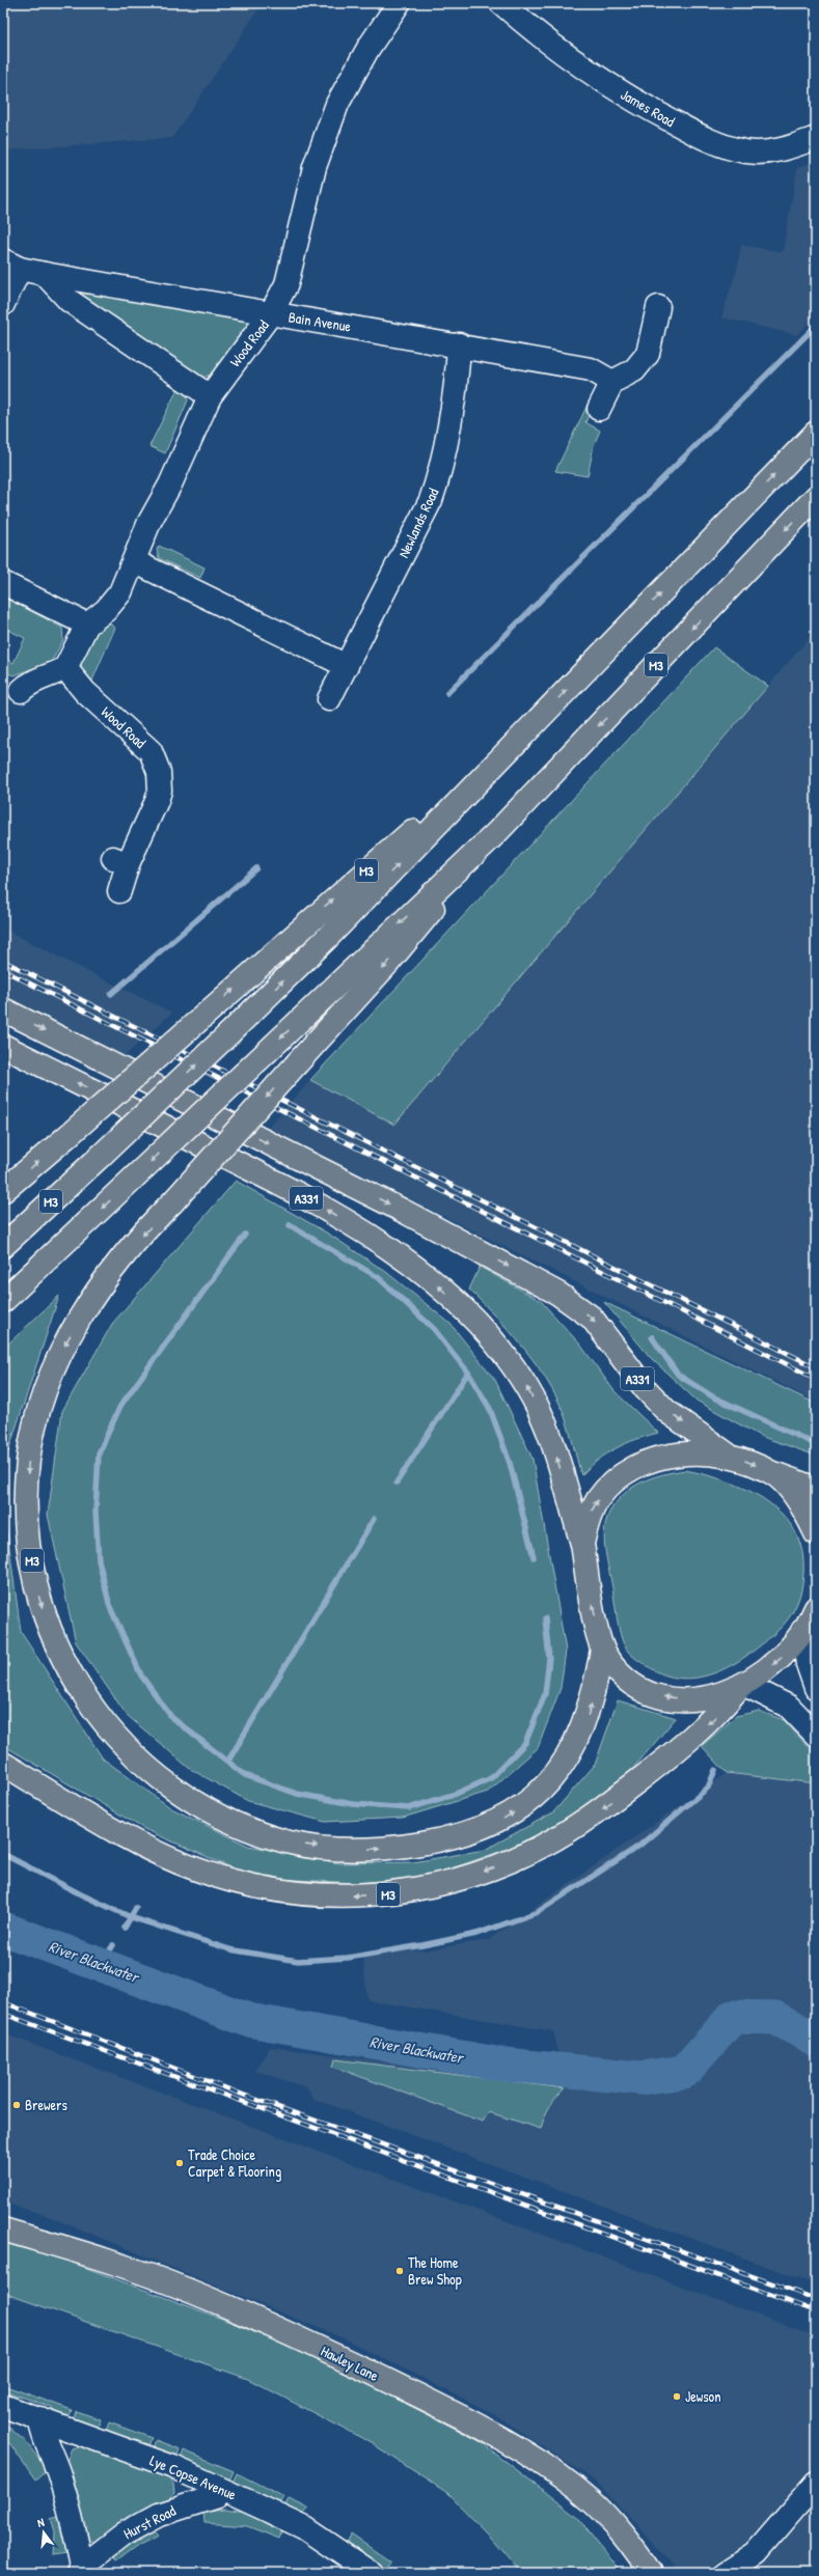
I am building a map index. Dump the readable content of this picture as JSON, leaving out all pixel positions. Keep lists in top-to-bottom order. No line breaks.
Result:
{"streets":{"main road":["M3","A331","Hawley Lane"],"street":["James Road","Bain Avenue","Wood Road","Newlands Road","Lye Copse Avenue","Hurst Road"]},"crossings":[["Bain Avenue","Wood Road"],["Bain Avenue","Newlands Road"],["Lye Copse Avenue","Hurst Road"]],"water":["River Blackwater"],"places":["Brewers","Trade Choice Carpet & Flooring","The Home Brew Shop","Jewson"],"north":"top"}
